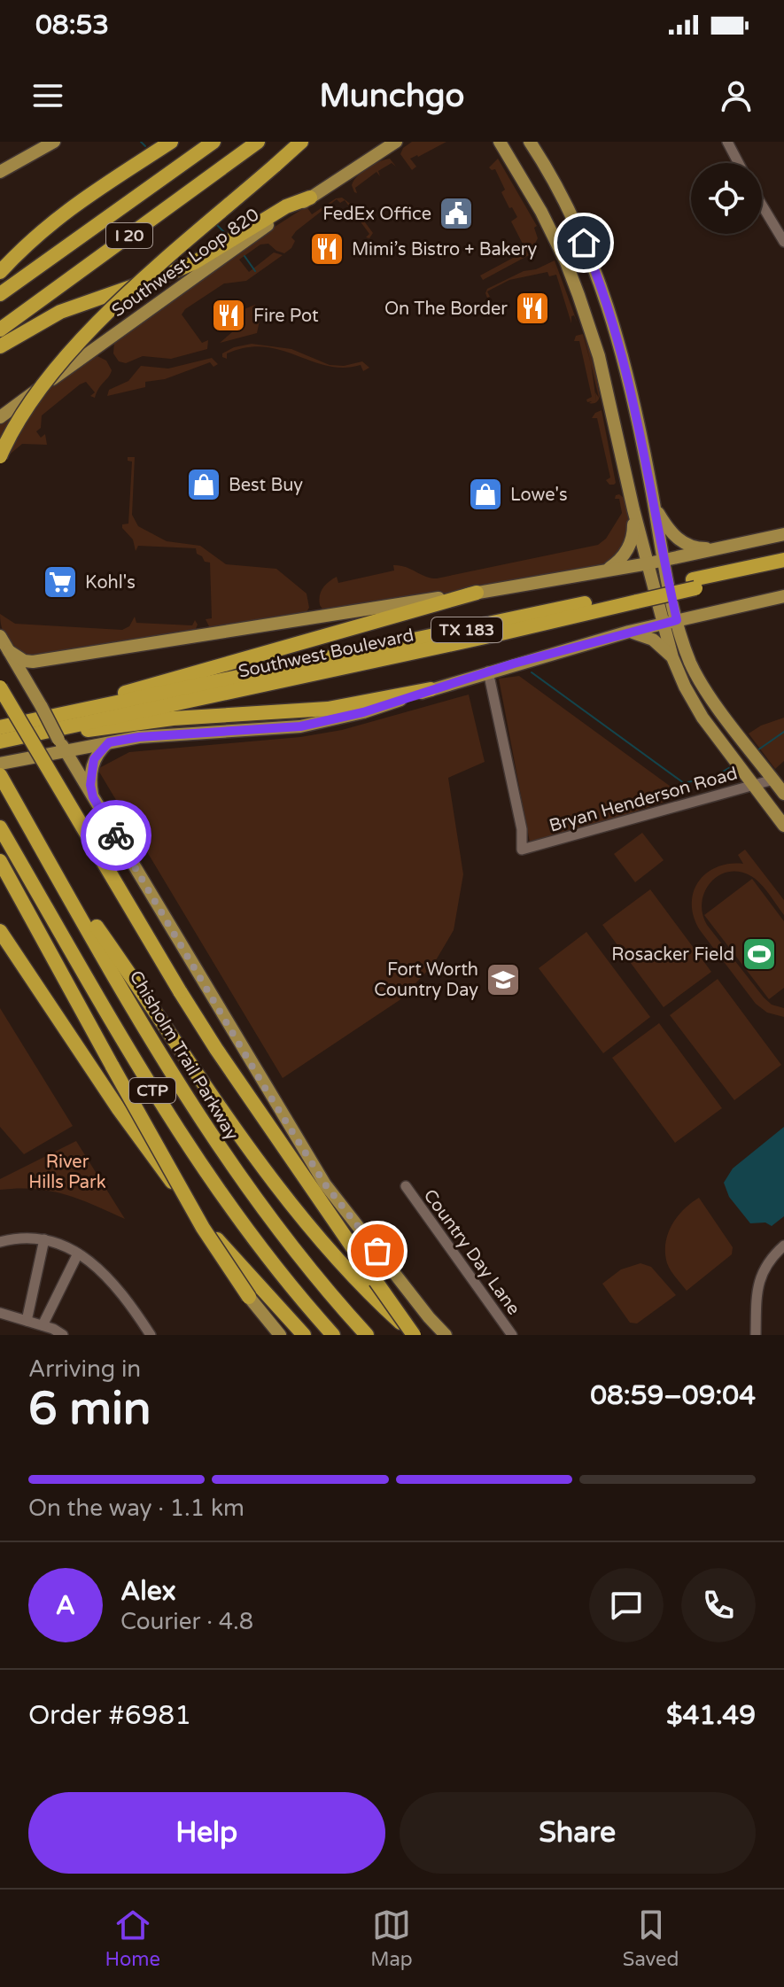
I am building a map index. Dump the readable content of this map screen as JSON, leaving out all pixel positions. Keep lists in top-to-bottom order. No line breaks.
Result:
{"streets":{"highway":["I 20","TX 183","Southwest Boulevard","Chisholm Trail Parkway","CTP"],"main road":["Southwest Loop 820"],"street":["Bryan Henderson Road","Country Day Lane"]},"parks":["River Hills Park"],"places":{"public building":["FedEx Office"],"restaurant":["Mimi’s Bistro + Bakery","On The Border","Fire Pot"],"shop":["Best Buy","Lowe's"],"supermarket":["Kohl's"],"sports":["Rosacker Field"],"school or university":["Fort Worth Country Day"]},"page":{"status":"08:53","header":"Munchgo","heading":["6 min","Arriving in","08:59–09:04"],"panel":["Alex","Courier · 4.8","Order #6981","$41.49"],"bar":"On the way · 1.1 km","round":"A","buttons":["Help","Share"],"tabs":["Home","Map","Saved"]}}
